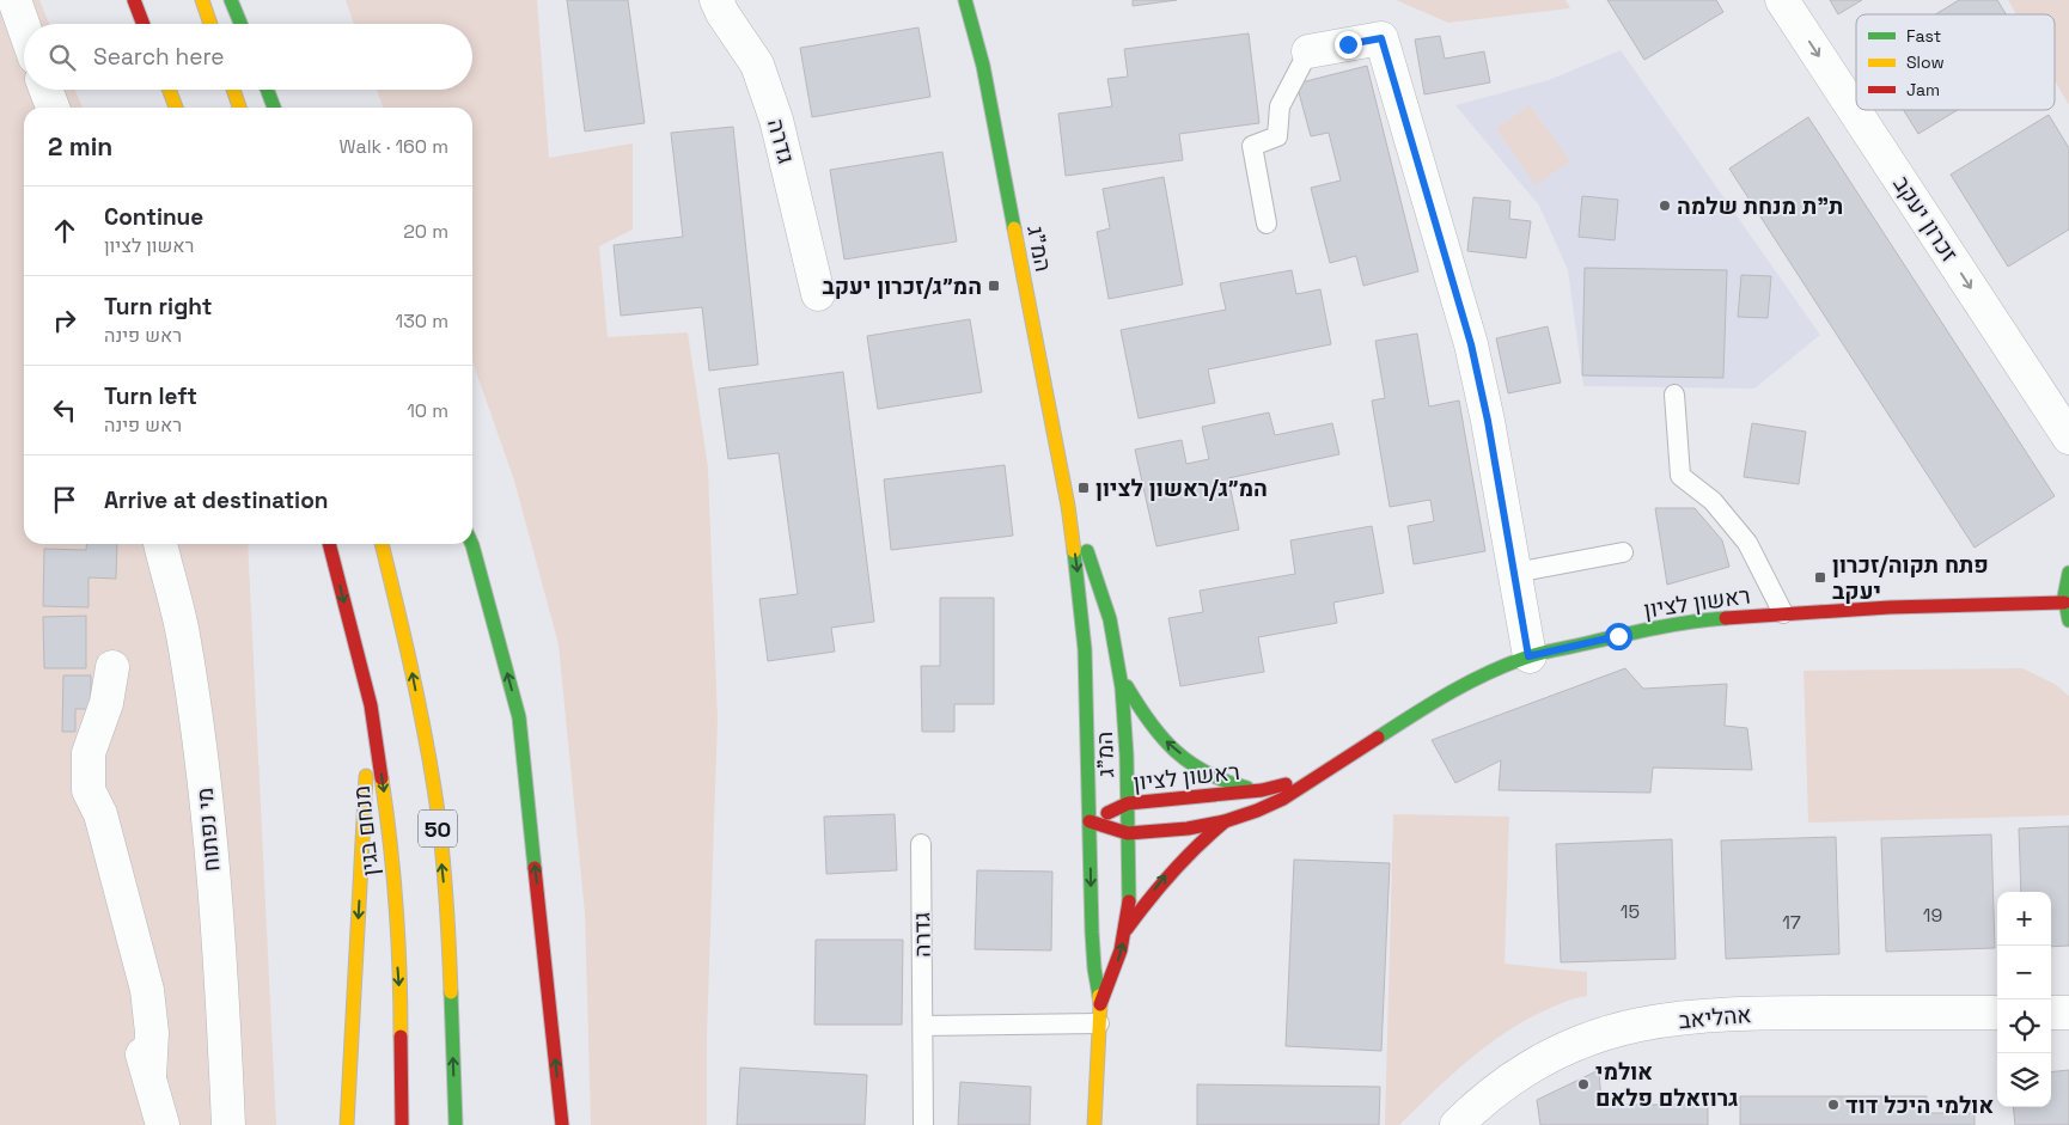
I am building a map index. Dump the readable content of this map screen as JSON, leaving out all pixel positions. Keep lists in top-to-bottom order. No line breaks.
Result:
{"streets":{"main road":["המ\"ג","ראשון לציון","50","מנחם בגין"],"street":["גדרה","זכרון יעקב","מי נפתוח","אהליאב"]},"crossings":[["המ\"ג","ראשון לציון"]],"one_way":["זכרון יעקב"],"places":{"other":["ת\"ת מנחת שלמה","אולמי גרוזאלם פלאם","אולמי היכל דוד"],"transit":["המ״ג/זכרון יעקב","המ״ג/ראשון לציון","פתח תקוה/זכרון יעקב"]},"house_numbers":["15","19","17"],"legend":["Fast","Slow","Jam"],"page":{"search":"Search here","heading":["2 min","Walk · 160 m"],"list":[["Continue","ראשון לציון","20 m"],["Turn right","ראש פינה","130 m"],["Turn left","ראש פינה","10 m"],"Arrive at destination"],"map_buttons":["+","−"]}}
